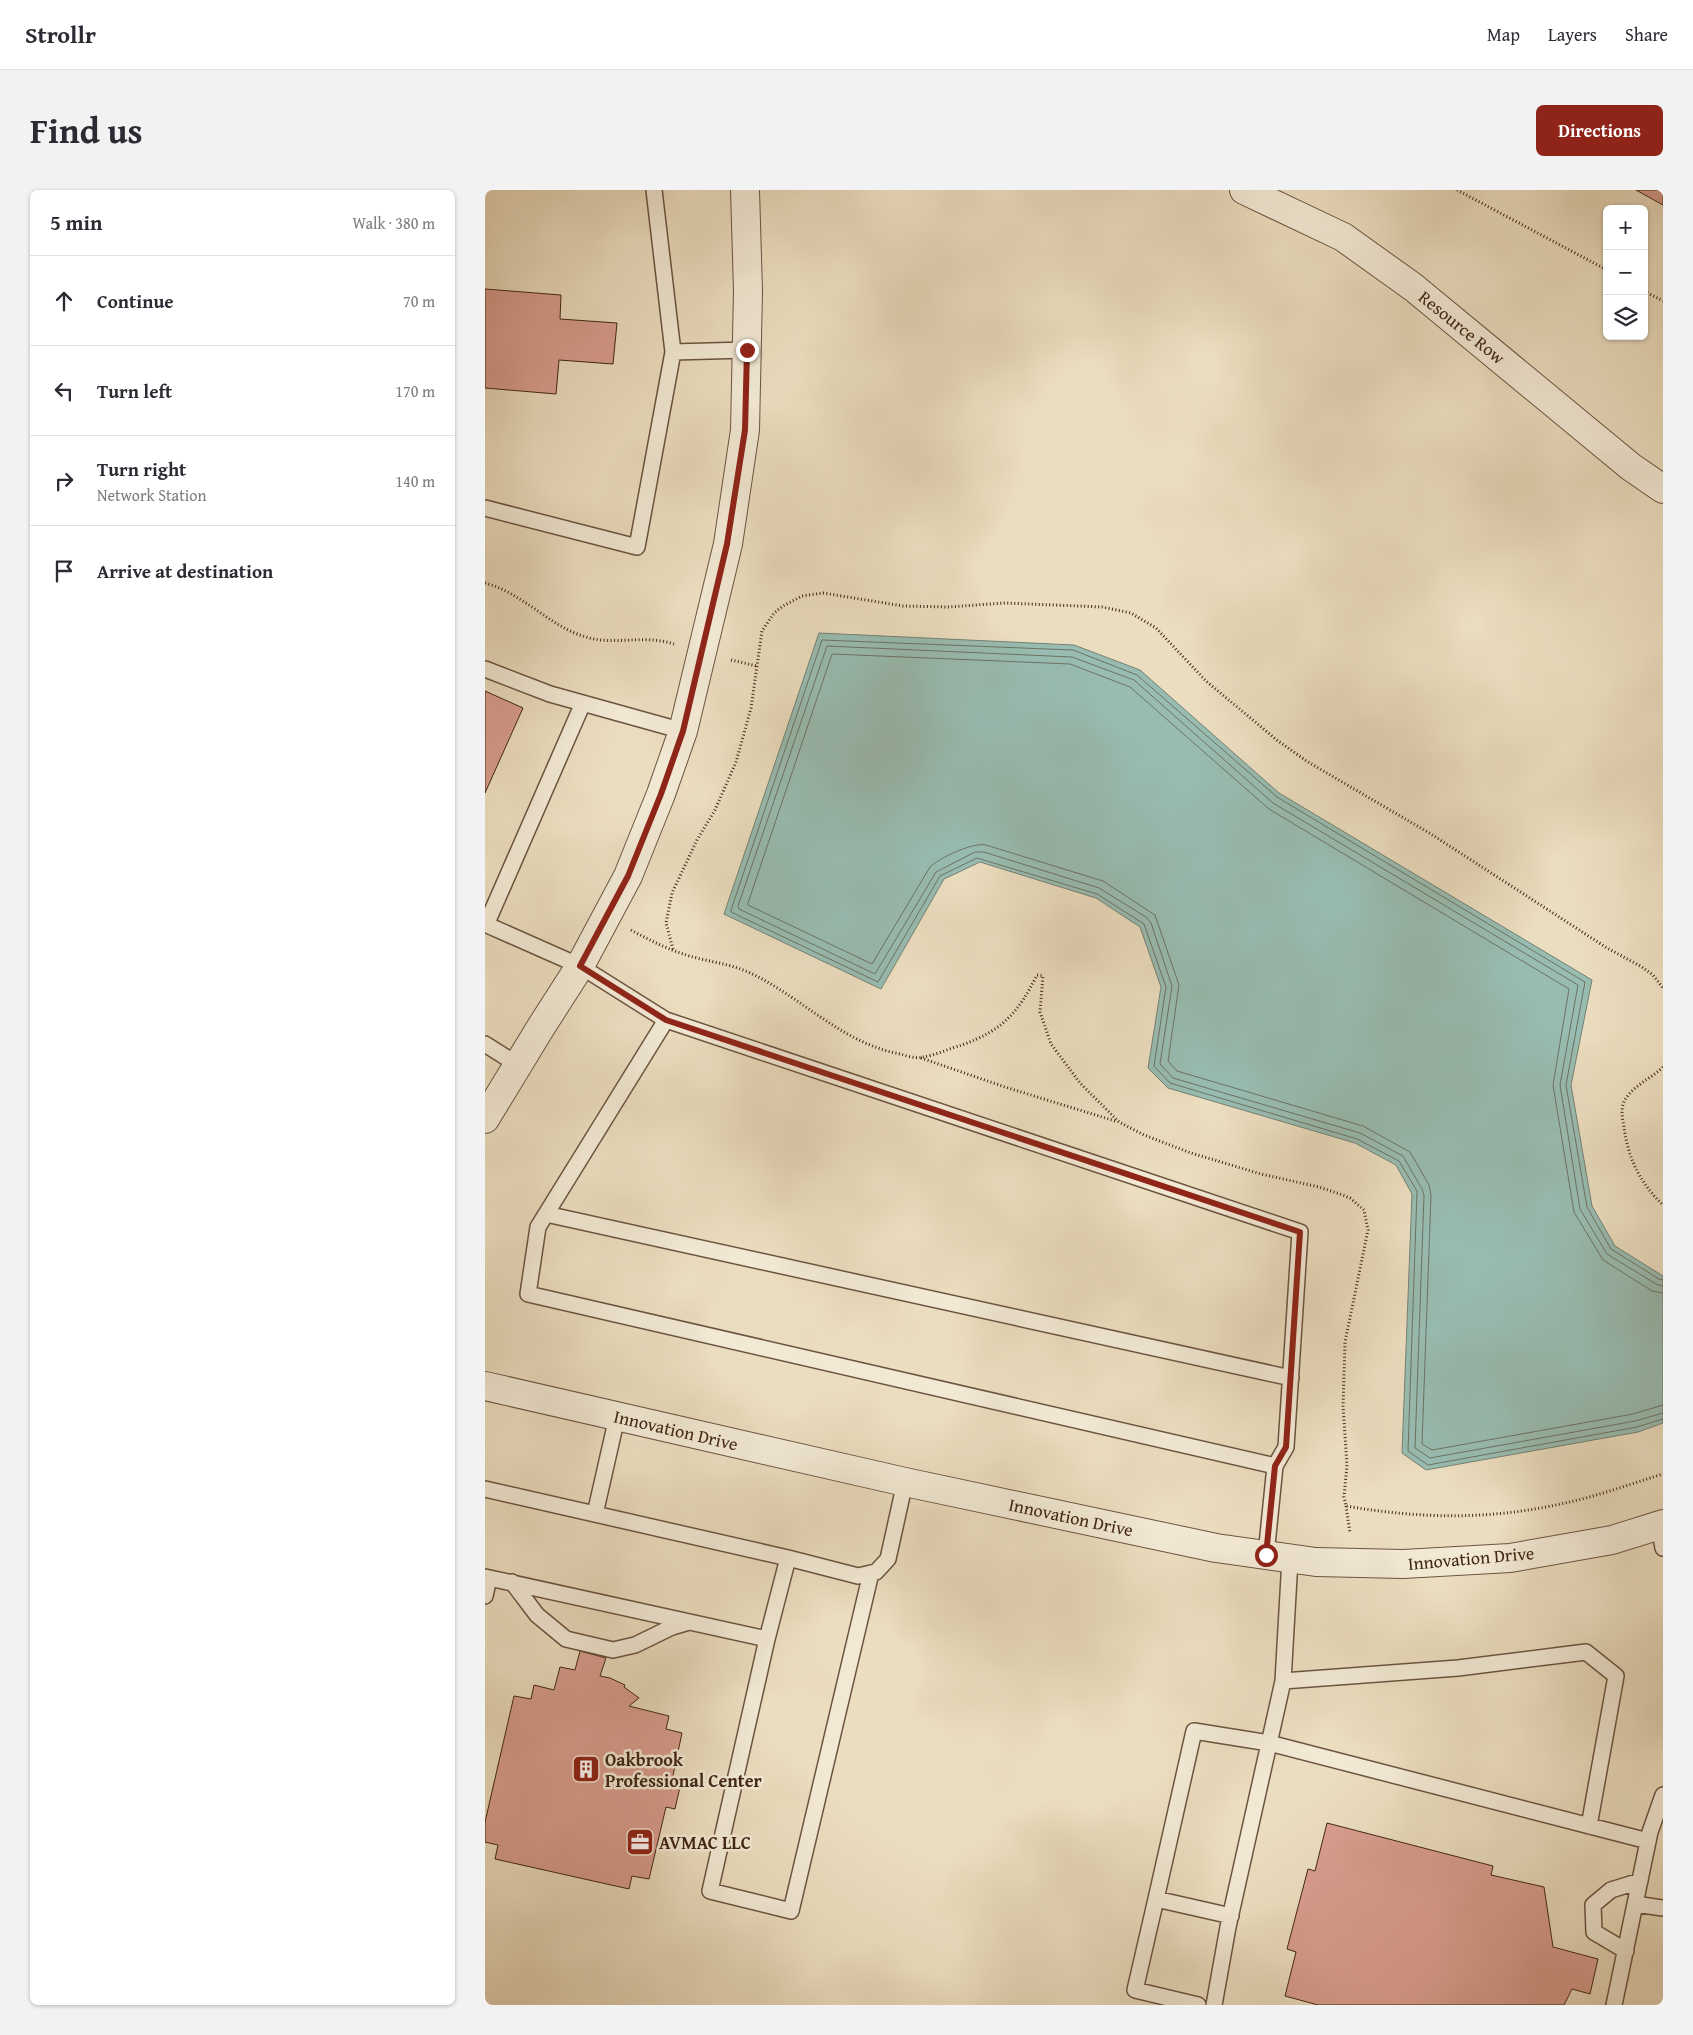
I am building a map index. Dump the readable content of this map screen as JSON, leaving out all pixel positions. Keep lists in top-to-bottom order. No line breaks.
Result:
{"streets":{"street":["Resource Row","Innovation Drive"]},"places":{"building":["Oakbrook Professional Center"],"office":["AVMAC LLC"]},"page":{"header":"Strollr","nav":["Map","Layers","Share"],"title":"Find us","buttons":"Directions","heading":["5 min","Walk · 380 m"],"map_buttons":["+","−"],"list":[["Continue","70 m"],["Turn left","170 m"],["Turn right","Network Station","140 m"],"Arrive at destination"]}}
